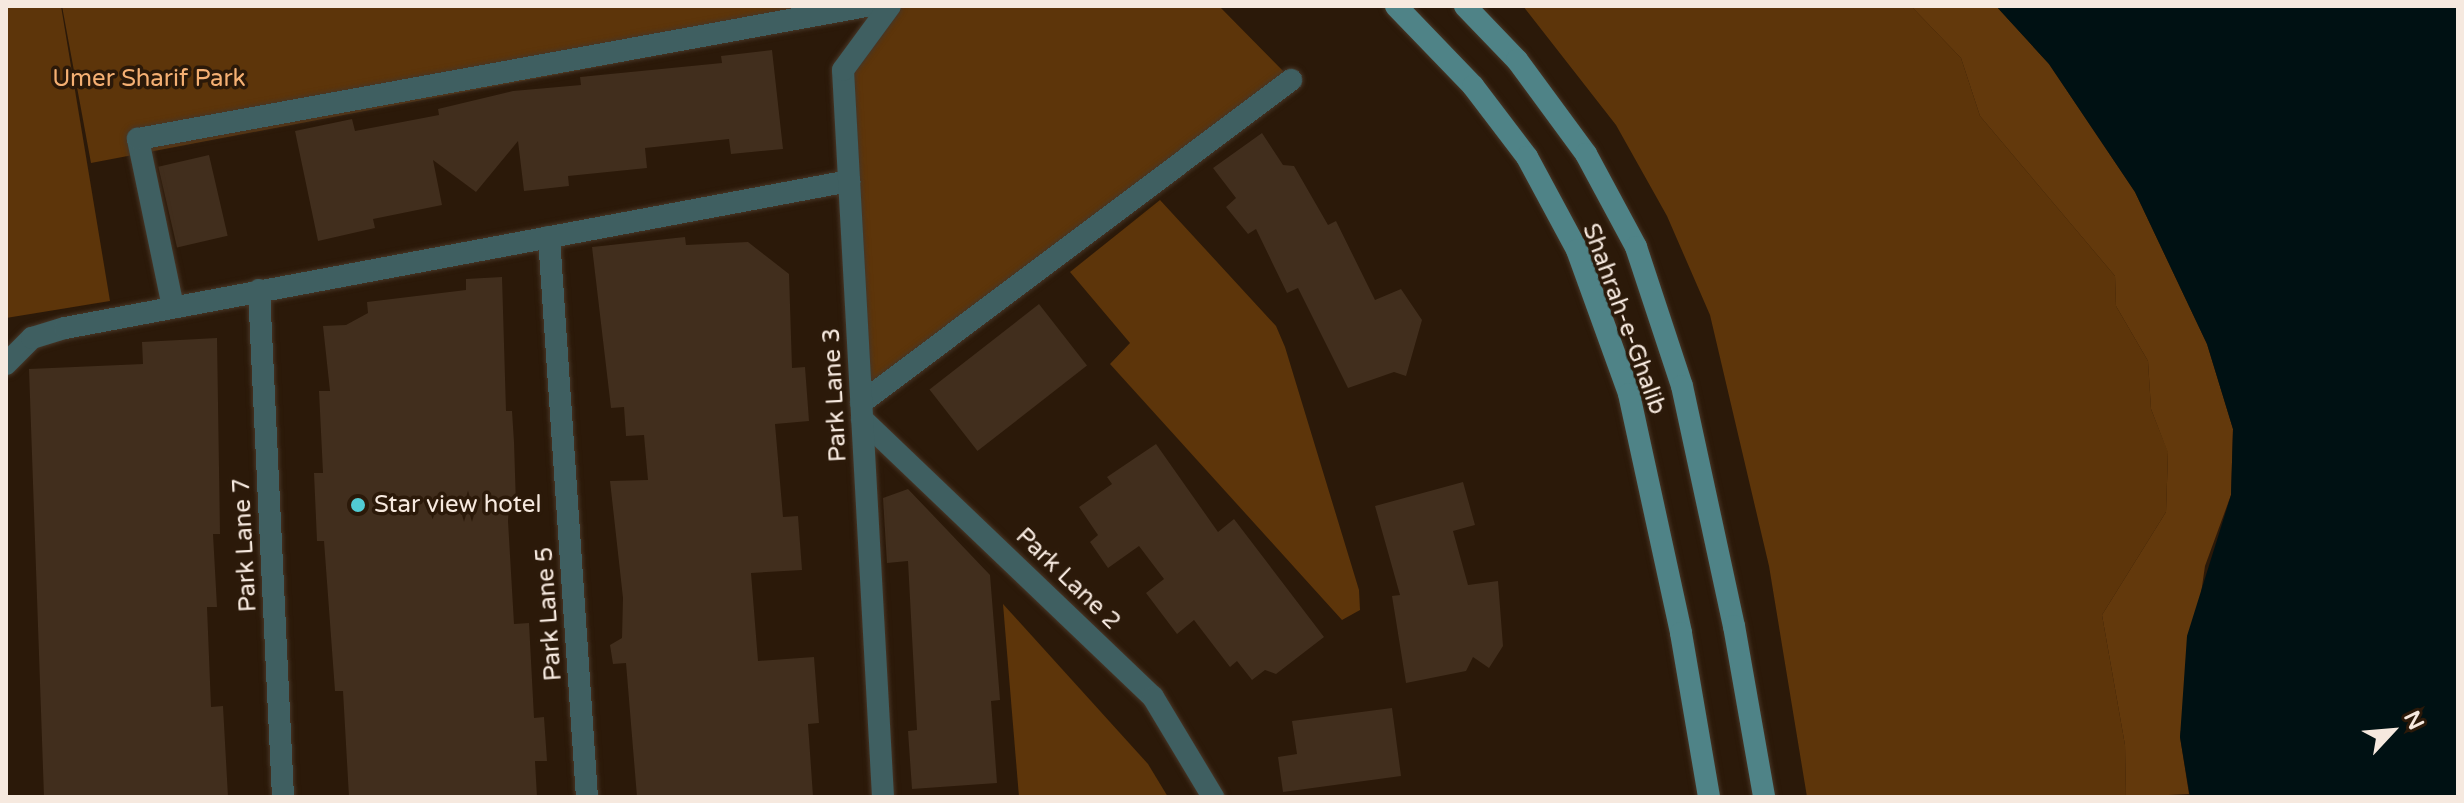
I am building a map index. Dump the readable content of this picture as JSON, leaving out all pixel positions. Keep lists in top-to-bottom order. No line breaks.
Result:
{"streets":{"main road":["Shahrah-e-Ghalib"],"street":["Park Lane 3","Park Lane 7","Park Lane 2","Park Lane 5"]},"crossings":[["Park Lane 3","Park Lane 2"]],"parks":["Umer Sharif Park"],"places":["Star view hotel"],"north":"top right"}
